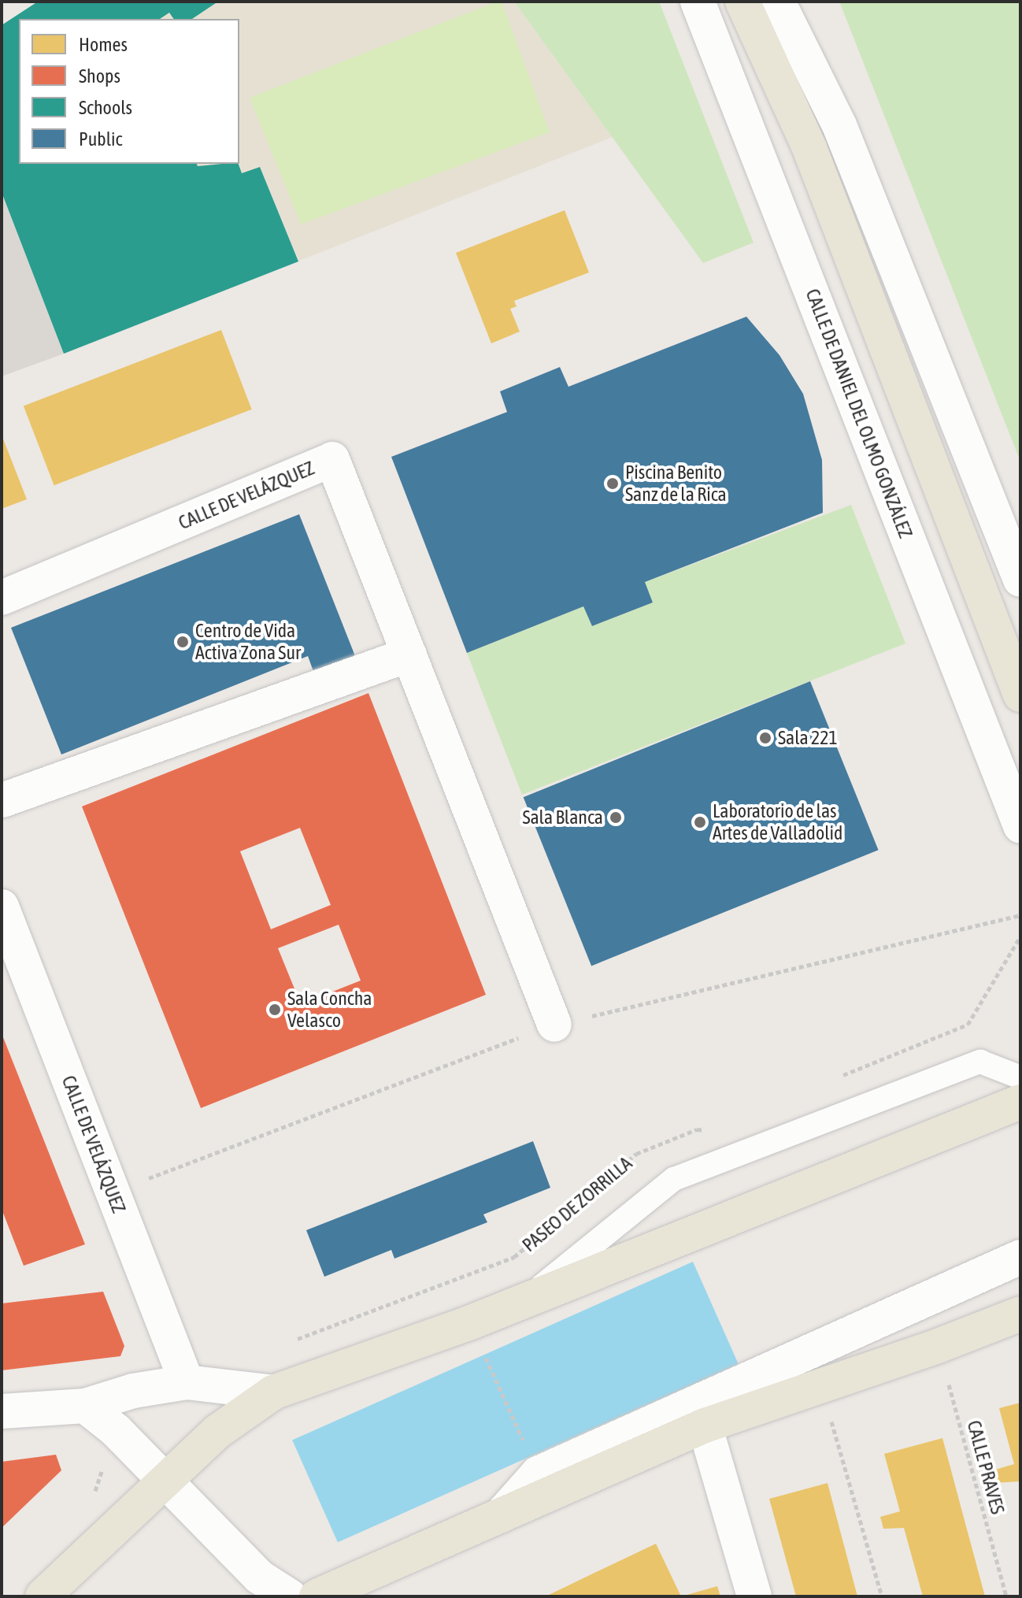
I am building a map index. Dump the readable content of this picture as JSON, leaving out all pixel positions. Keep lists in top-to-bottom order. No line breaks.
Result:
{"streets":{"street":["CALLE DE DANIEL DEL OLMO GONZÁLEZ","CALLE DE VELÁZQUEZ"],"path":["PASEO DE ZORRILLA","CALLE PRAVES"]},"places":["Piscina Benito Sanz de la Rica","Centro de Vida Activa Zona Sur","Sala 221","Sala Blanca","Laboratorio de las Artes de Valladolid","Sala Concha Velasco"],"legend":["Homes","Shops","Schools","Public"]}
